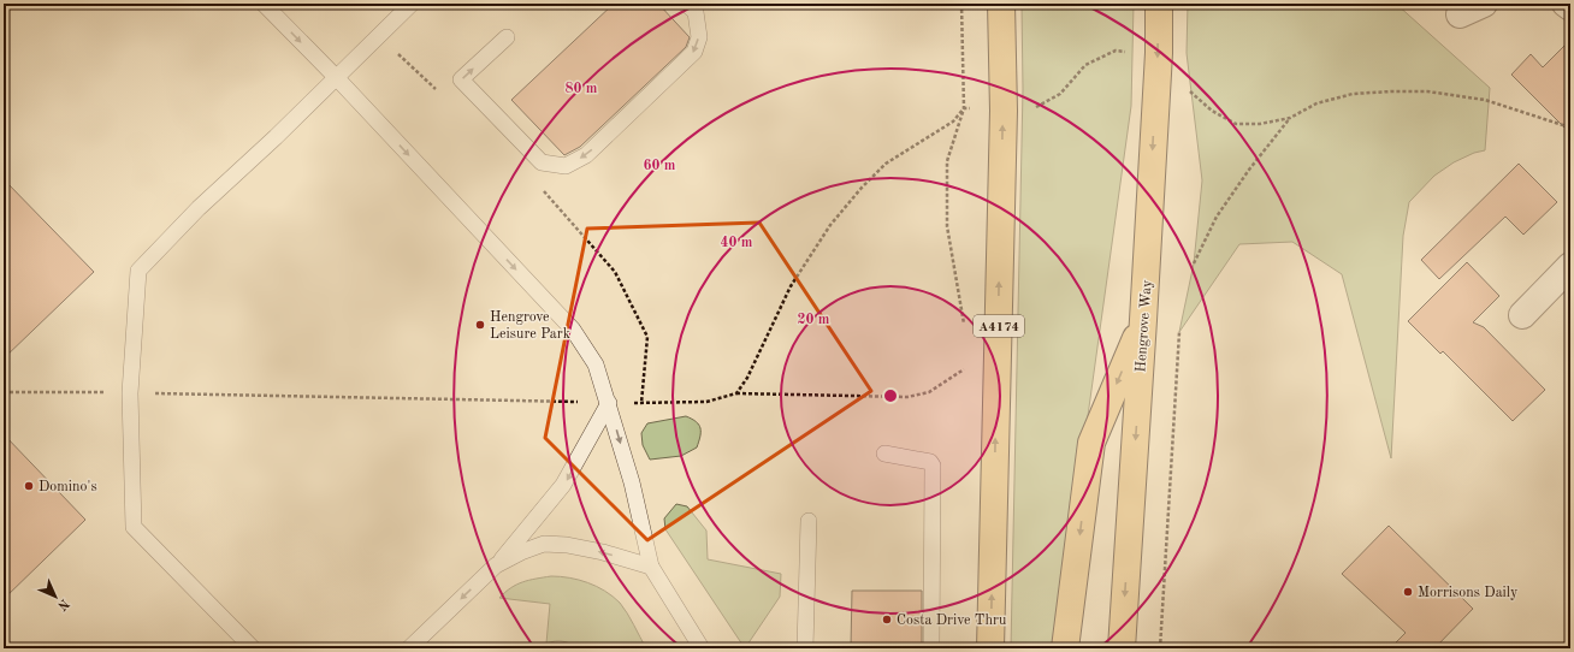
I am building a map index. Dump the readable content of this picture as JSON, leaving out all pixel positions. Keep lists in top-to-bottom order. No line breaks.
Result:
{"streets":{"highway":["A4174","Hengrove Way"]},"places":["Hengrove Leisure Park","Domino's","Morrisons Daily","Costa Drive Thru"],"north":"bottom right","rings":["80 m","60 m","40 m","20 m"]}
